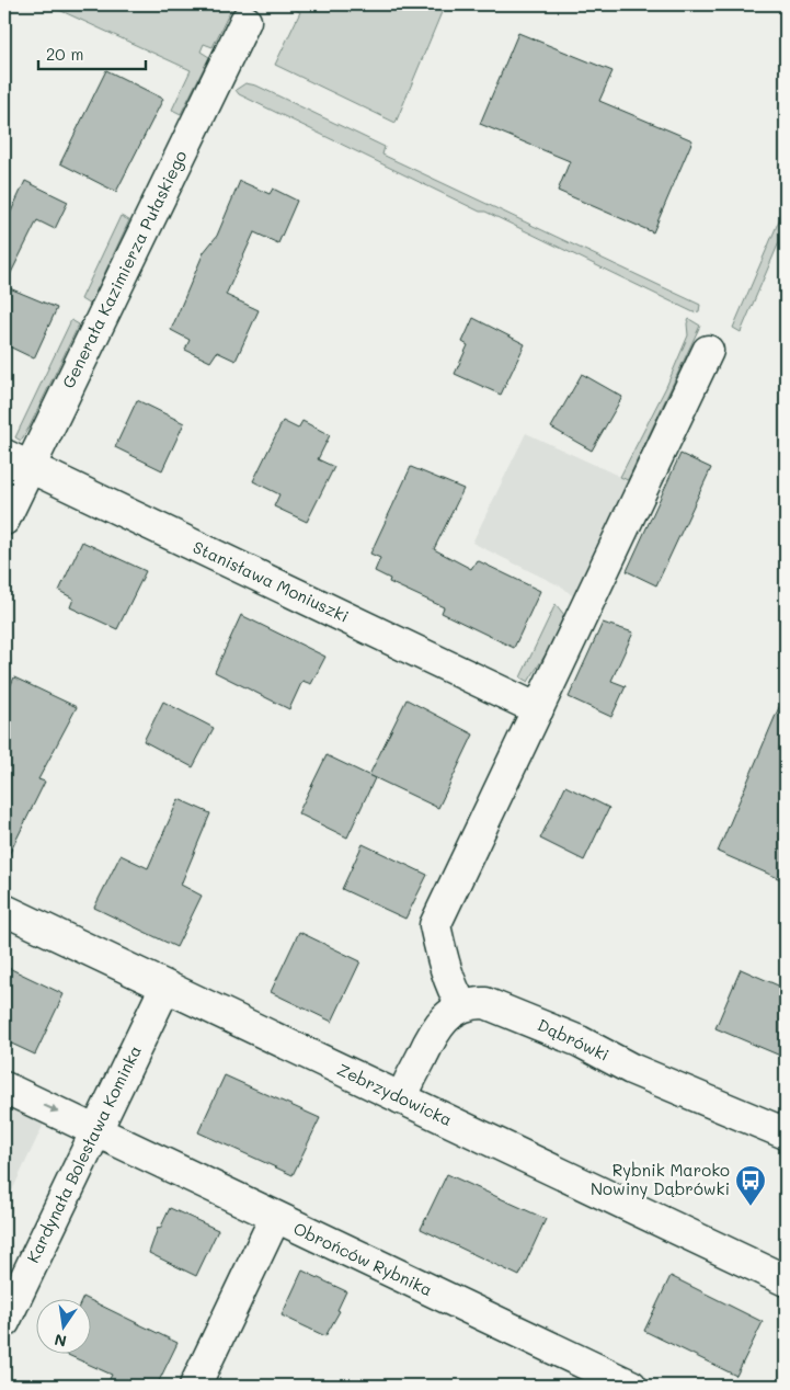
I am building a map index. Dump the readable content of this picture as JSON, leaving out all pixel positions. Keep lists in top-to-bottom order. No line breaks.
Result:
{"streets":{"street":["Generała Kazimierza Pułaskiego","Stanisława Moniuszki","Dąbrówki","Zebrzydowicka","Kardynała Bolesława Kominka","Obrońców Rybnika"]},"crossings":[["Generała Kazimierza Pułaskiego","Stanisława Moniuszki"],["Zebrzydowicka","Kardynała Bolesława Kominka"],["Kardynała Bolesława Kominka","Obrońców Rybnika"]],"places":{"bus stop":["Rybnik Maroko Nowiny Dąbrówki"]},"scale_bar":"20 m","north":"bottom"}
